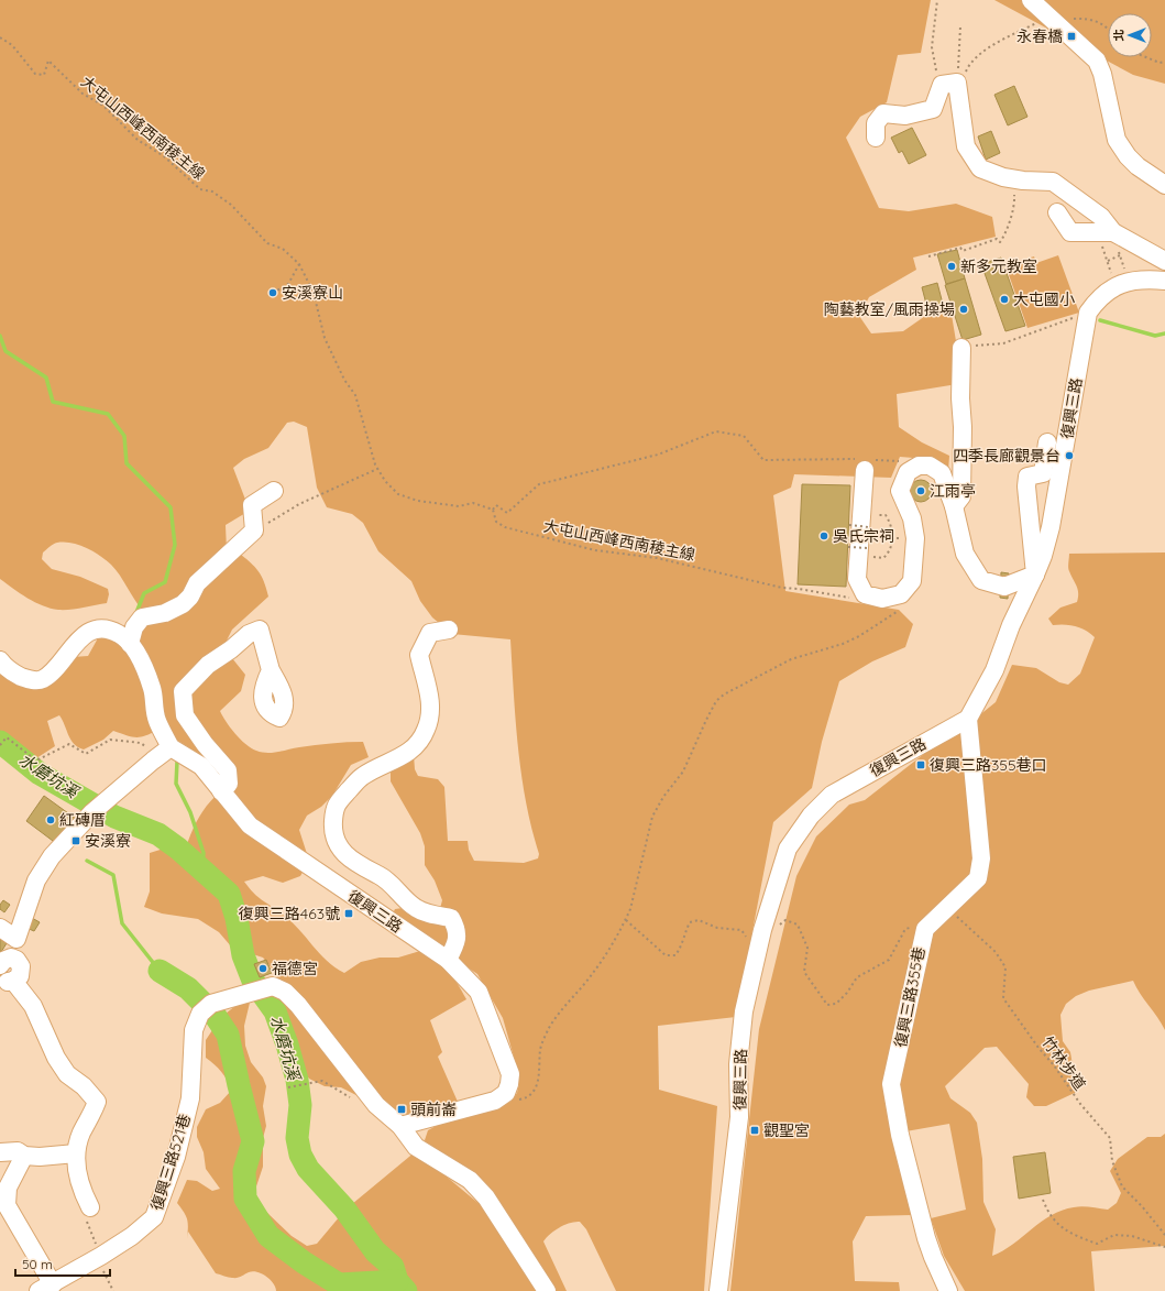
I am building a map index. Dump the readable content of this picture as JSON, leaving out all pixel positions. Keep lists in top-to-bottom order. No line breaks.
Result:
{"streets":{"street":["復興三路","復興三路355巷","復興三路521巷"],"path":["大屯山西峰西南稜主線","竹林步道"]},"crossings":[["復興三路","復興三路355巷"],["復興三路355巷","竹林步道"]],"water":["水磨坑溪"],"places":{"transit":["永春橋","復興三路355巷口","安溪寮","復興三路463號","頭前崙","觀聖宮"],"other":["新多元教室","安溪寮山","大屯國小","陶藝教室/風雨操場","四季長廊觀景台","江雨亭","吳氏宗祠","紅磚厝","福德宮"]},"scale_bar":"50 m","north":"left"}
